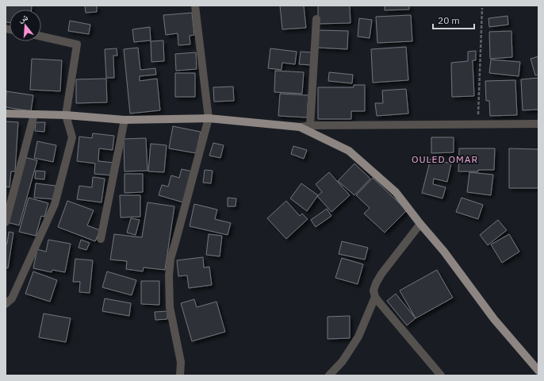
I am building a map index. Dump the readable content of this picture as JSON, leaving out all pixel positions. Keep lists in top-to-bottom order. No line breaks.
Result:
{"districts":["OULED OMAR"],"scale_bar":"20 m","north":"top"}
